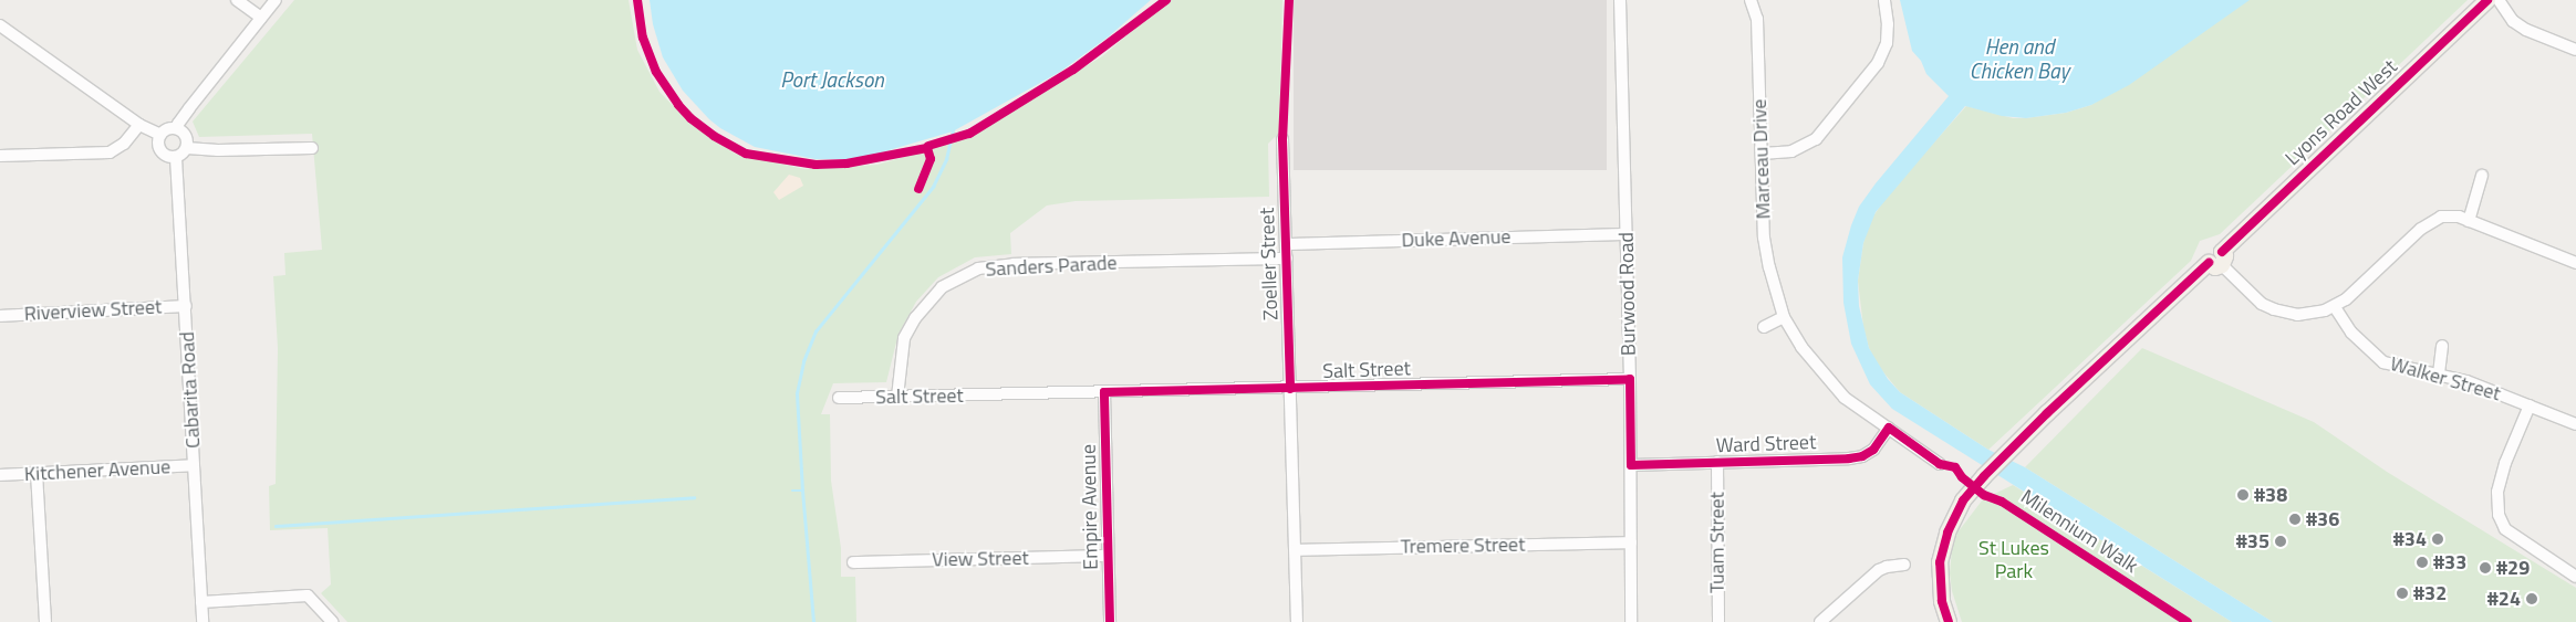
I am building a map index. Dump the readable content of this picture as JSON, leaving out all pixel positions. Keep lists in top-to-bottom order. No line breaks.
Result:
{"streets":{"main road":["Lyons Road West"],"street":["Marceau Drive","Duke Avenue","Zoeller Street","Sanders Parade","Burwood Road","Riverview Street","Salt Street","Walker Street","Cabarita Road","Ward Street","Kitchener Avenue","Empire Avenue","Tuam Street","Tremere Street","View Street"],"cycle path":["Milennium Walk"]},"crossings":[["Marceau Drive","Ward Street"],["Duke Avenue","Zoeller Street"],["Duke Avenue","Burwood Road"],["Zoeller Street","Sanders Parade"],["Zoeller Street","Salt Street"],["Zoeller Street","Tremere Street"],["Sanders Parade","Salt Street"],["Burwood Road","Salt Street"],["Burwood Road","Ward Street"],["Burwood Road","Tremere Street"],["Riverview Street","Cabarita Road"],["Salt Street","Empire Avenue"],["Cabarita Road","Kitchener Avenue"],["Ward Street","Tuam Street"],["Empire Avenue","View Street"]],"water":["Hen and Chicken Bay","Port Jackson"],"parks":["St Lukes Park"],"places":["#38","#36","#34","#35","#33","#29","#32","#24"]}
